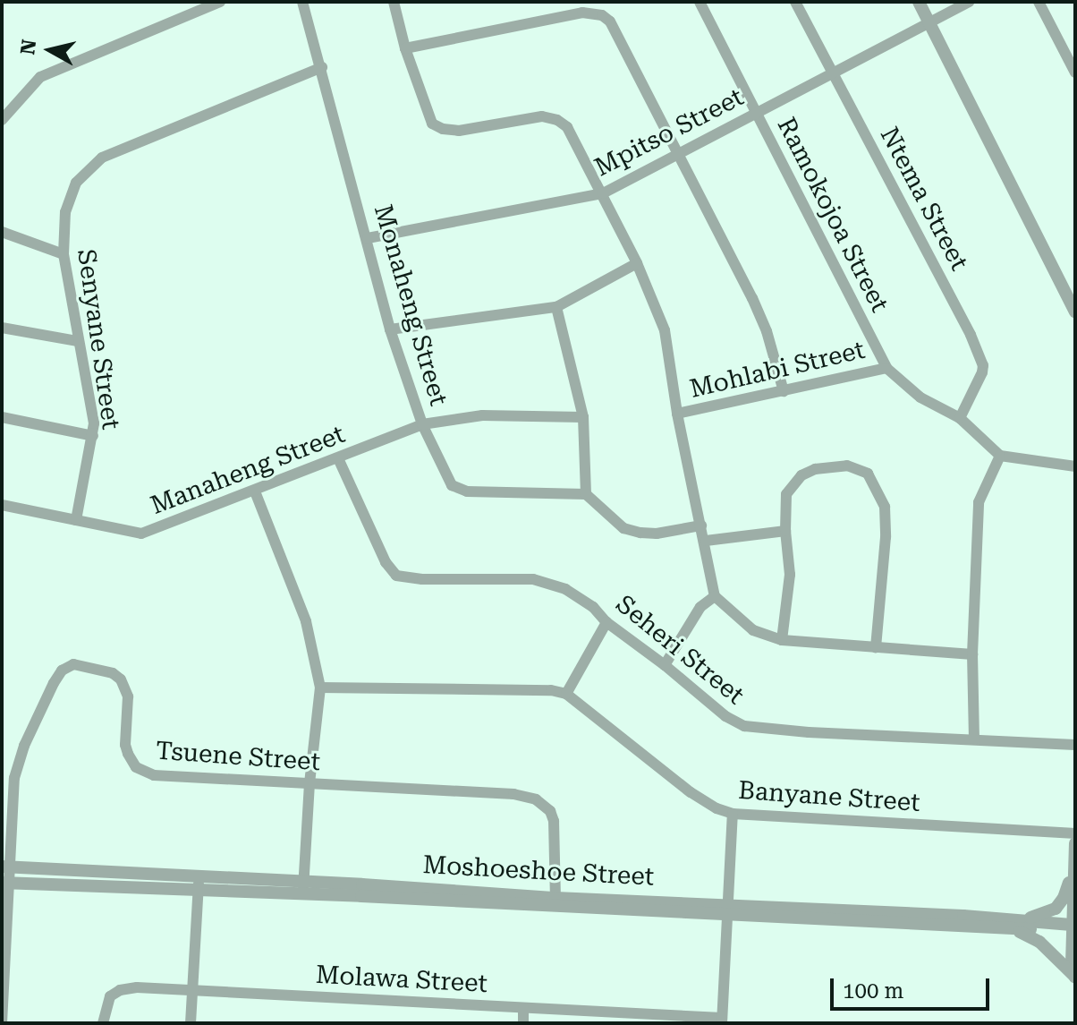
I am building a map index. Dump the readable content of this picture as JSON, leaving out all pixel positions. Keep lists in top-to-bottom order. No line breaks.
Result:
{"streets":{"street":["Mpitso Street","Ntema Street","Ramokojoa Street","Monaheng Street","Senyane Street","Mohlabi Street","Manaheng Street","Seheri Street","Tsuene Street","Banyane Street","Moshoeshoe Street","Molawa Street"]},"crossings":[["Mpitso Street","Ntema Street"],["Mpitso Street","Ramokojoa Street"],["Mpitso Street","Monaheng Street"],["Mpitso Street","Mohlabi Street"],["Ntema Street","Ramokojoa Street"],["Ramokojoa Street","Mohlabi Street"],["Monaheng Street","Senyane Street"],["Monaheng Street","Manaheng Street"],["Senyane Street","Manaheng Street"],["Manaheng Street","Seheri Street"],["Tsuene Street","Moshoeshoe Street"]],"scale_bar":"100 m","north":"left"}
